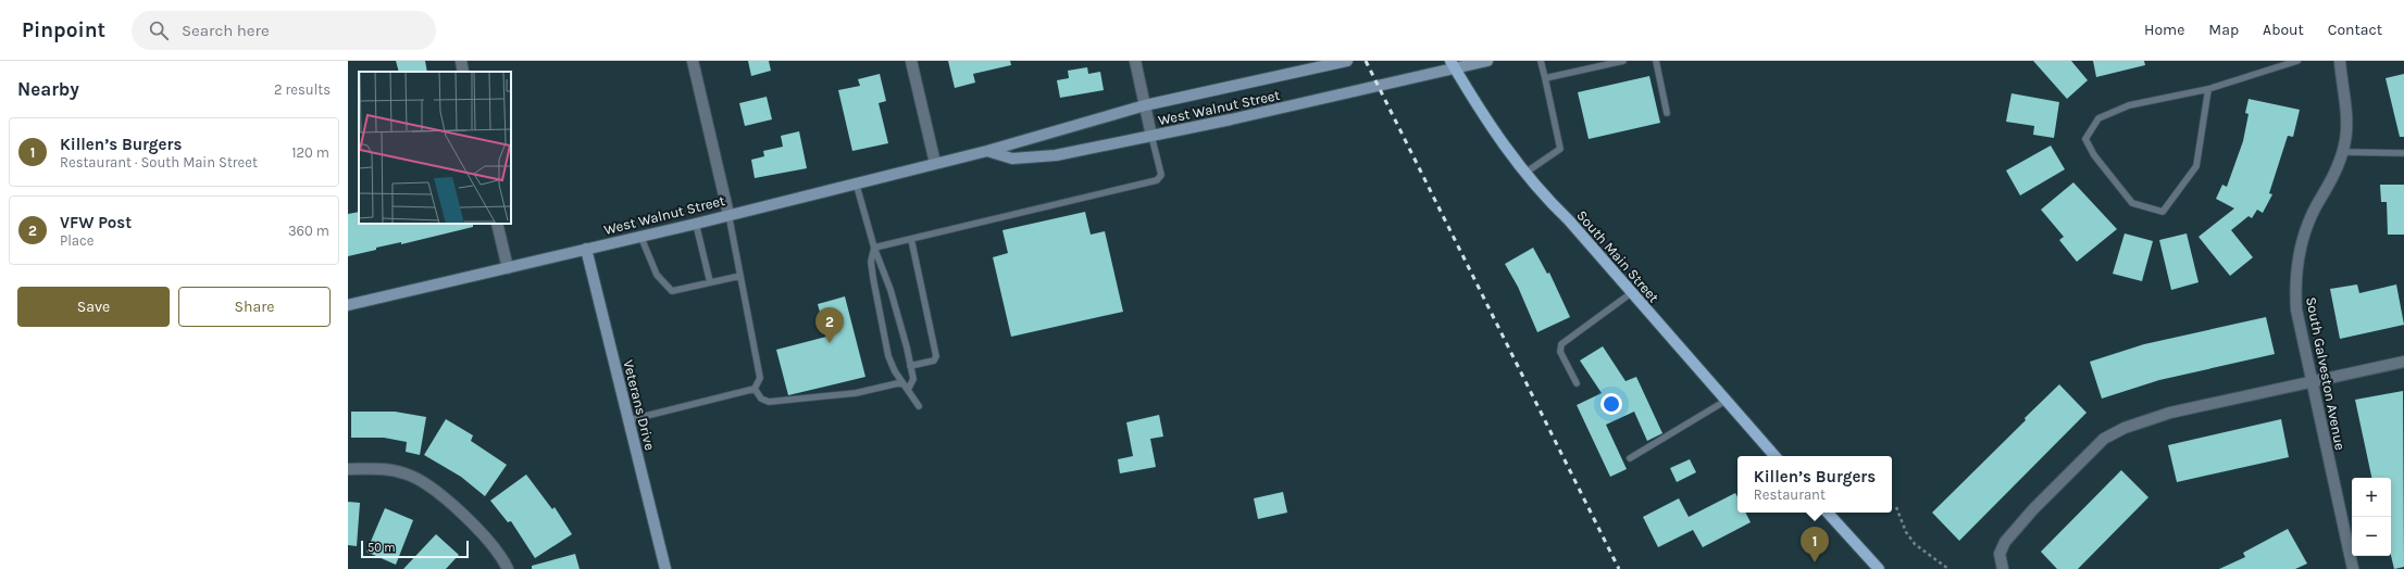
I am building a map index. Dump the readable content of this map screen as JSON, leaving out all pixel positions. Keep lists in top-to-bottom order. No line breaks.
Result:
{"streets":{"main road":["South Main Street"],"street":["West Walnut Street","South Galveston Avenue","Veterans Drive"]},"crossings":[["West Walnut Street","South Main Street"],["West Walnut Street","Veterans Drive"]],"scale_bar":"50 m","page":{"header":"Pinpoint","search":"Search here","nav":["Home","Map","About","Contact"],"heading":["Nearby","2 results"],"list":[{"mark":"1","name":"Killen’s Burgers","note":"Restaurant · South Main Street","value":"120 m"},{"mark":"2","name":"VFW Post","note":"Place","value":"360 m"}],"buttons":["Save","Share"],"pins":["2","1"],"popup":["Killen’s Burgers","Restaurant"],"map_buttons":["+","−"],"scale":"50 m"}}
